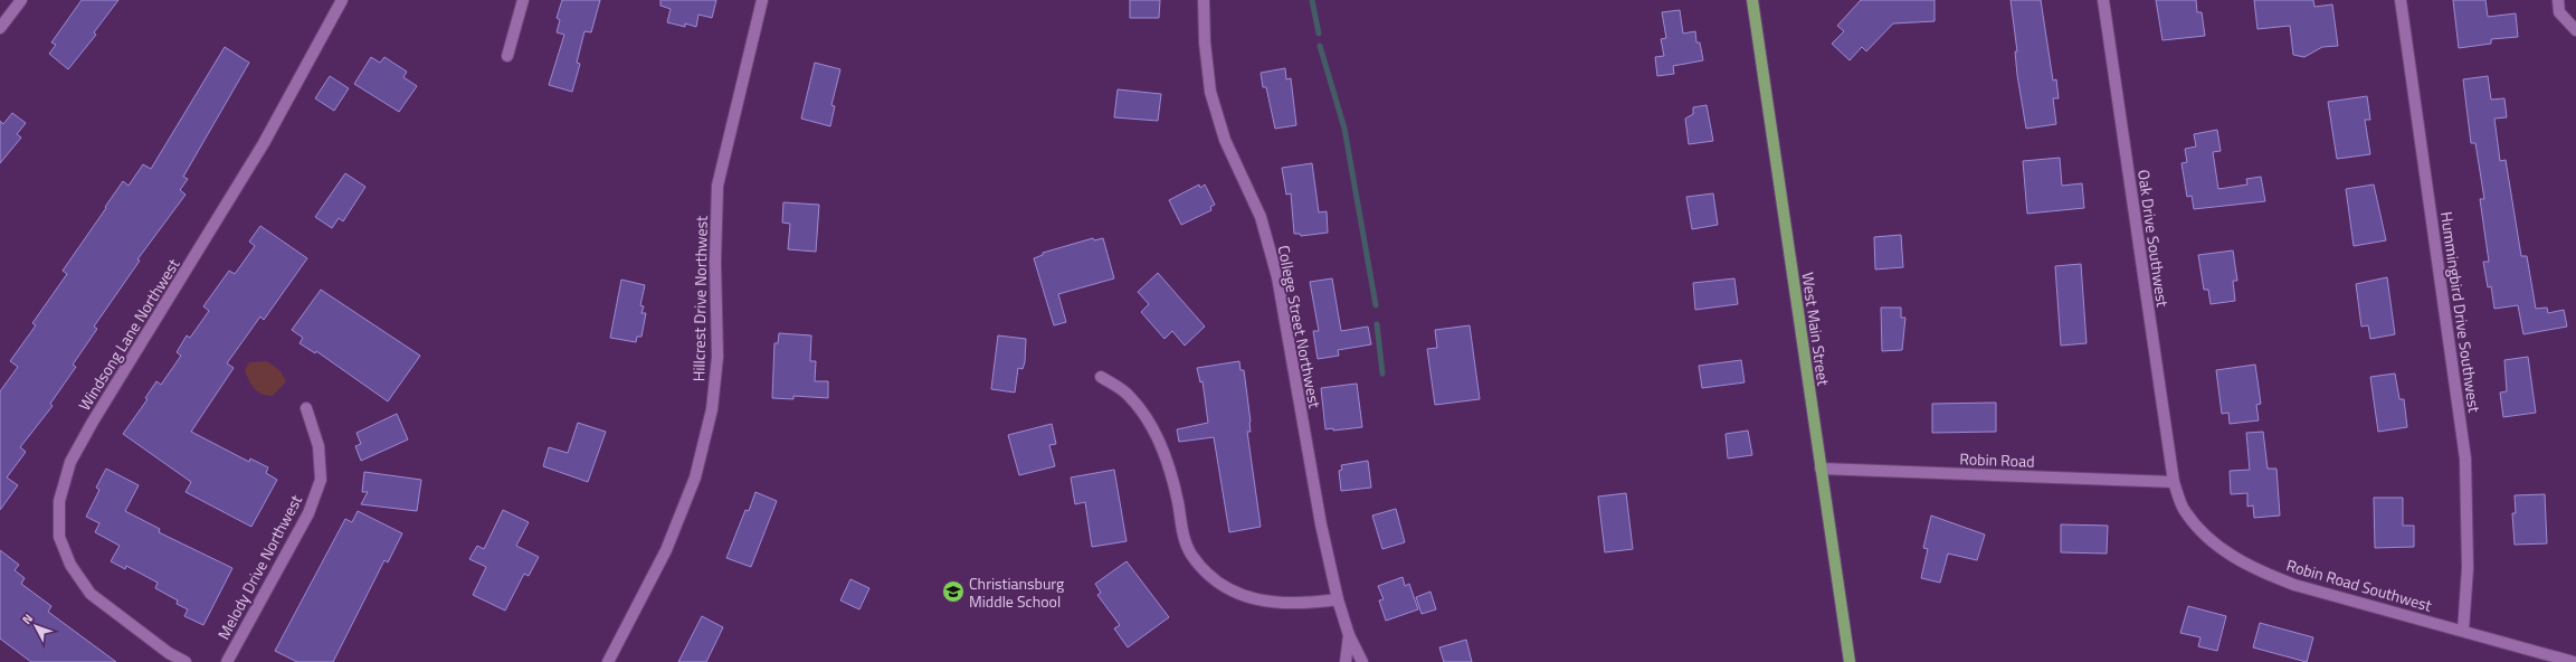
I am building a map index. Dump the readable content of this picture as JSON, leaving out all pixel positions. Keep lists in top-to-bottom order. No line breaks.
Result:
{"streets":{"main road":["West Main Street"],"street":["Oak Drive Southwest","Hillcrest Drive Northwest","Hummingbird Drive Southwest","College Street Northwest","Windsong Lane Northwest","Robin Road","Melody Drive Northwest","Robin Road Southwest"]},"crossings":[["Oak Drive Southwest","Robin Road"],["Oak Drive Southwest","Robin Road Southwest"],["Hummingbird Drive Southwest","Robin Road Southwest"],["West Main Street","Robin Road"],["Robin Road","Robin Road Southwest"]],"places":{"school or university":["Christiansburg Middle School"]},"north":"top left"}
